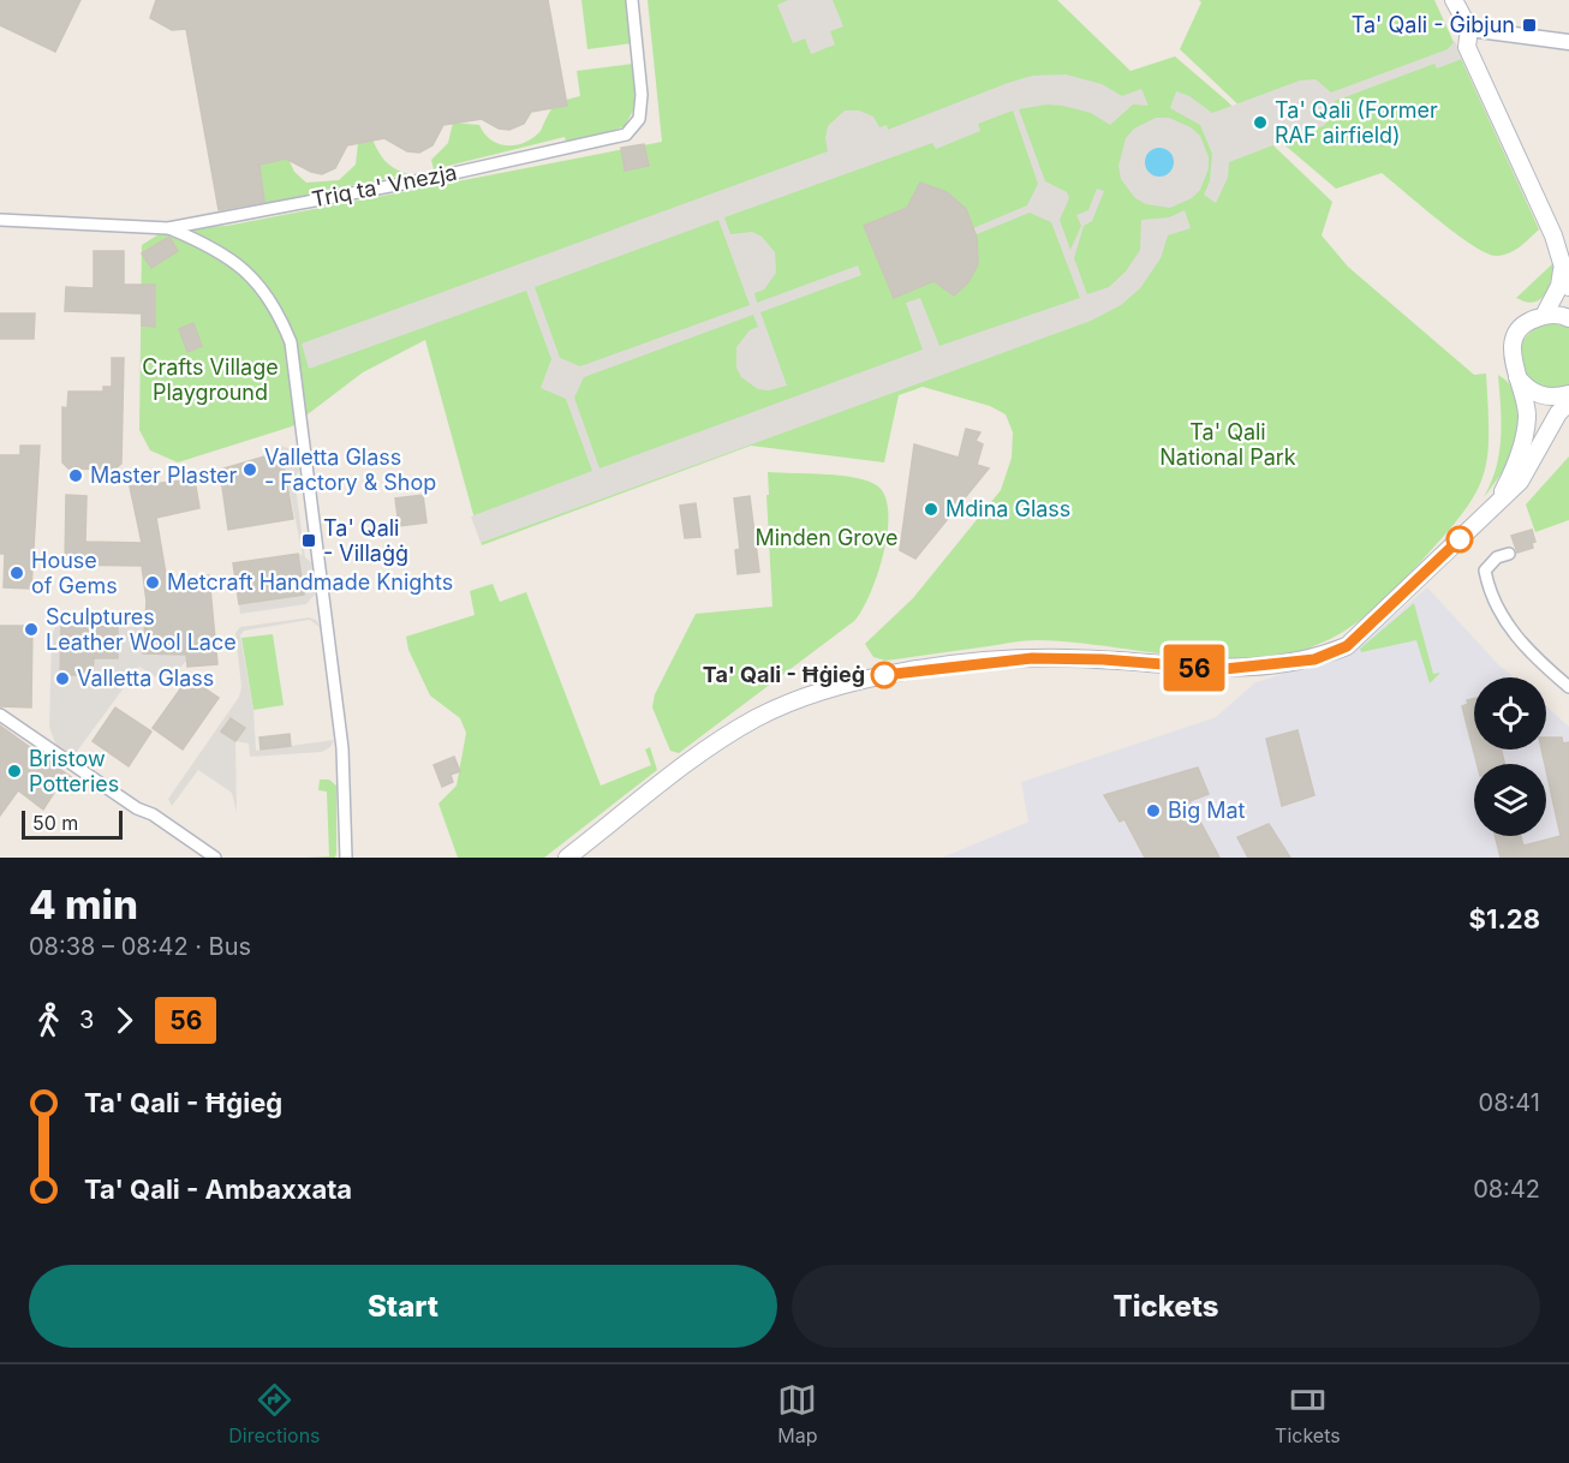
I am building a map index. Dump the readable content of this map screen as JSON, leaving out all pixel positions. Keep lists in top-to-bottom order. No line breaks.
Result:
{"streets":{"street":["Triq ta' Vnezja"]},"parks":["Crafts Village Playground","Ta' Qali National Park","Minden Grove"],"places":{"transit":["Ta' Qali - Ġibjun","Ta' Qali - Villaġġ"],"other":["Ta' Qali (Former RAF airfield)","Valletta Glass - Factory & Shop","Master Plaster","Mdina Glass","House of Gems","Metcraft Handmade Knights","Sculptures Leather Wool Lace","Ta' Qali - Ħġieġ","Valletta Glass","Bristow Potteries","Big Mat"]},"lines":["bus line 56"],"scale_bar":"50 m","page":{"on_map":"56","scale":"50 m","heading":["4 min","08:38 – 08:42 · Bus","$1.28"],"legs":["3","56"],"list":[{"name":"Ta' Qali - Ħġieġ","value":"08:41"},{"name":"Ta' Qali - Ambaxxata","value":"08:42"}],"buttons":["Start","Tickets"],"tabs":["Directions","Map","Tickets"]}}
